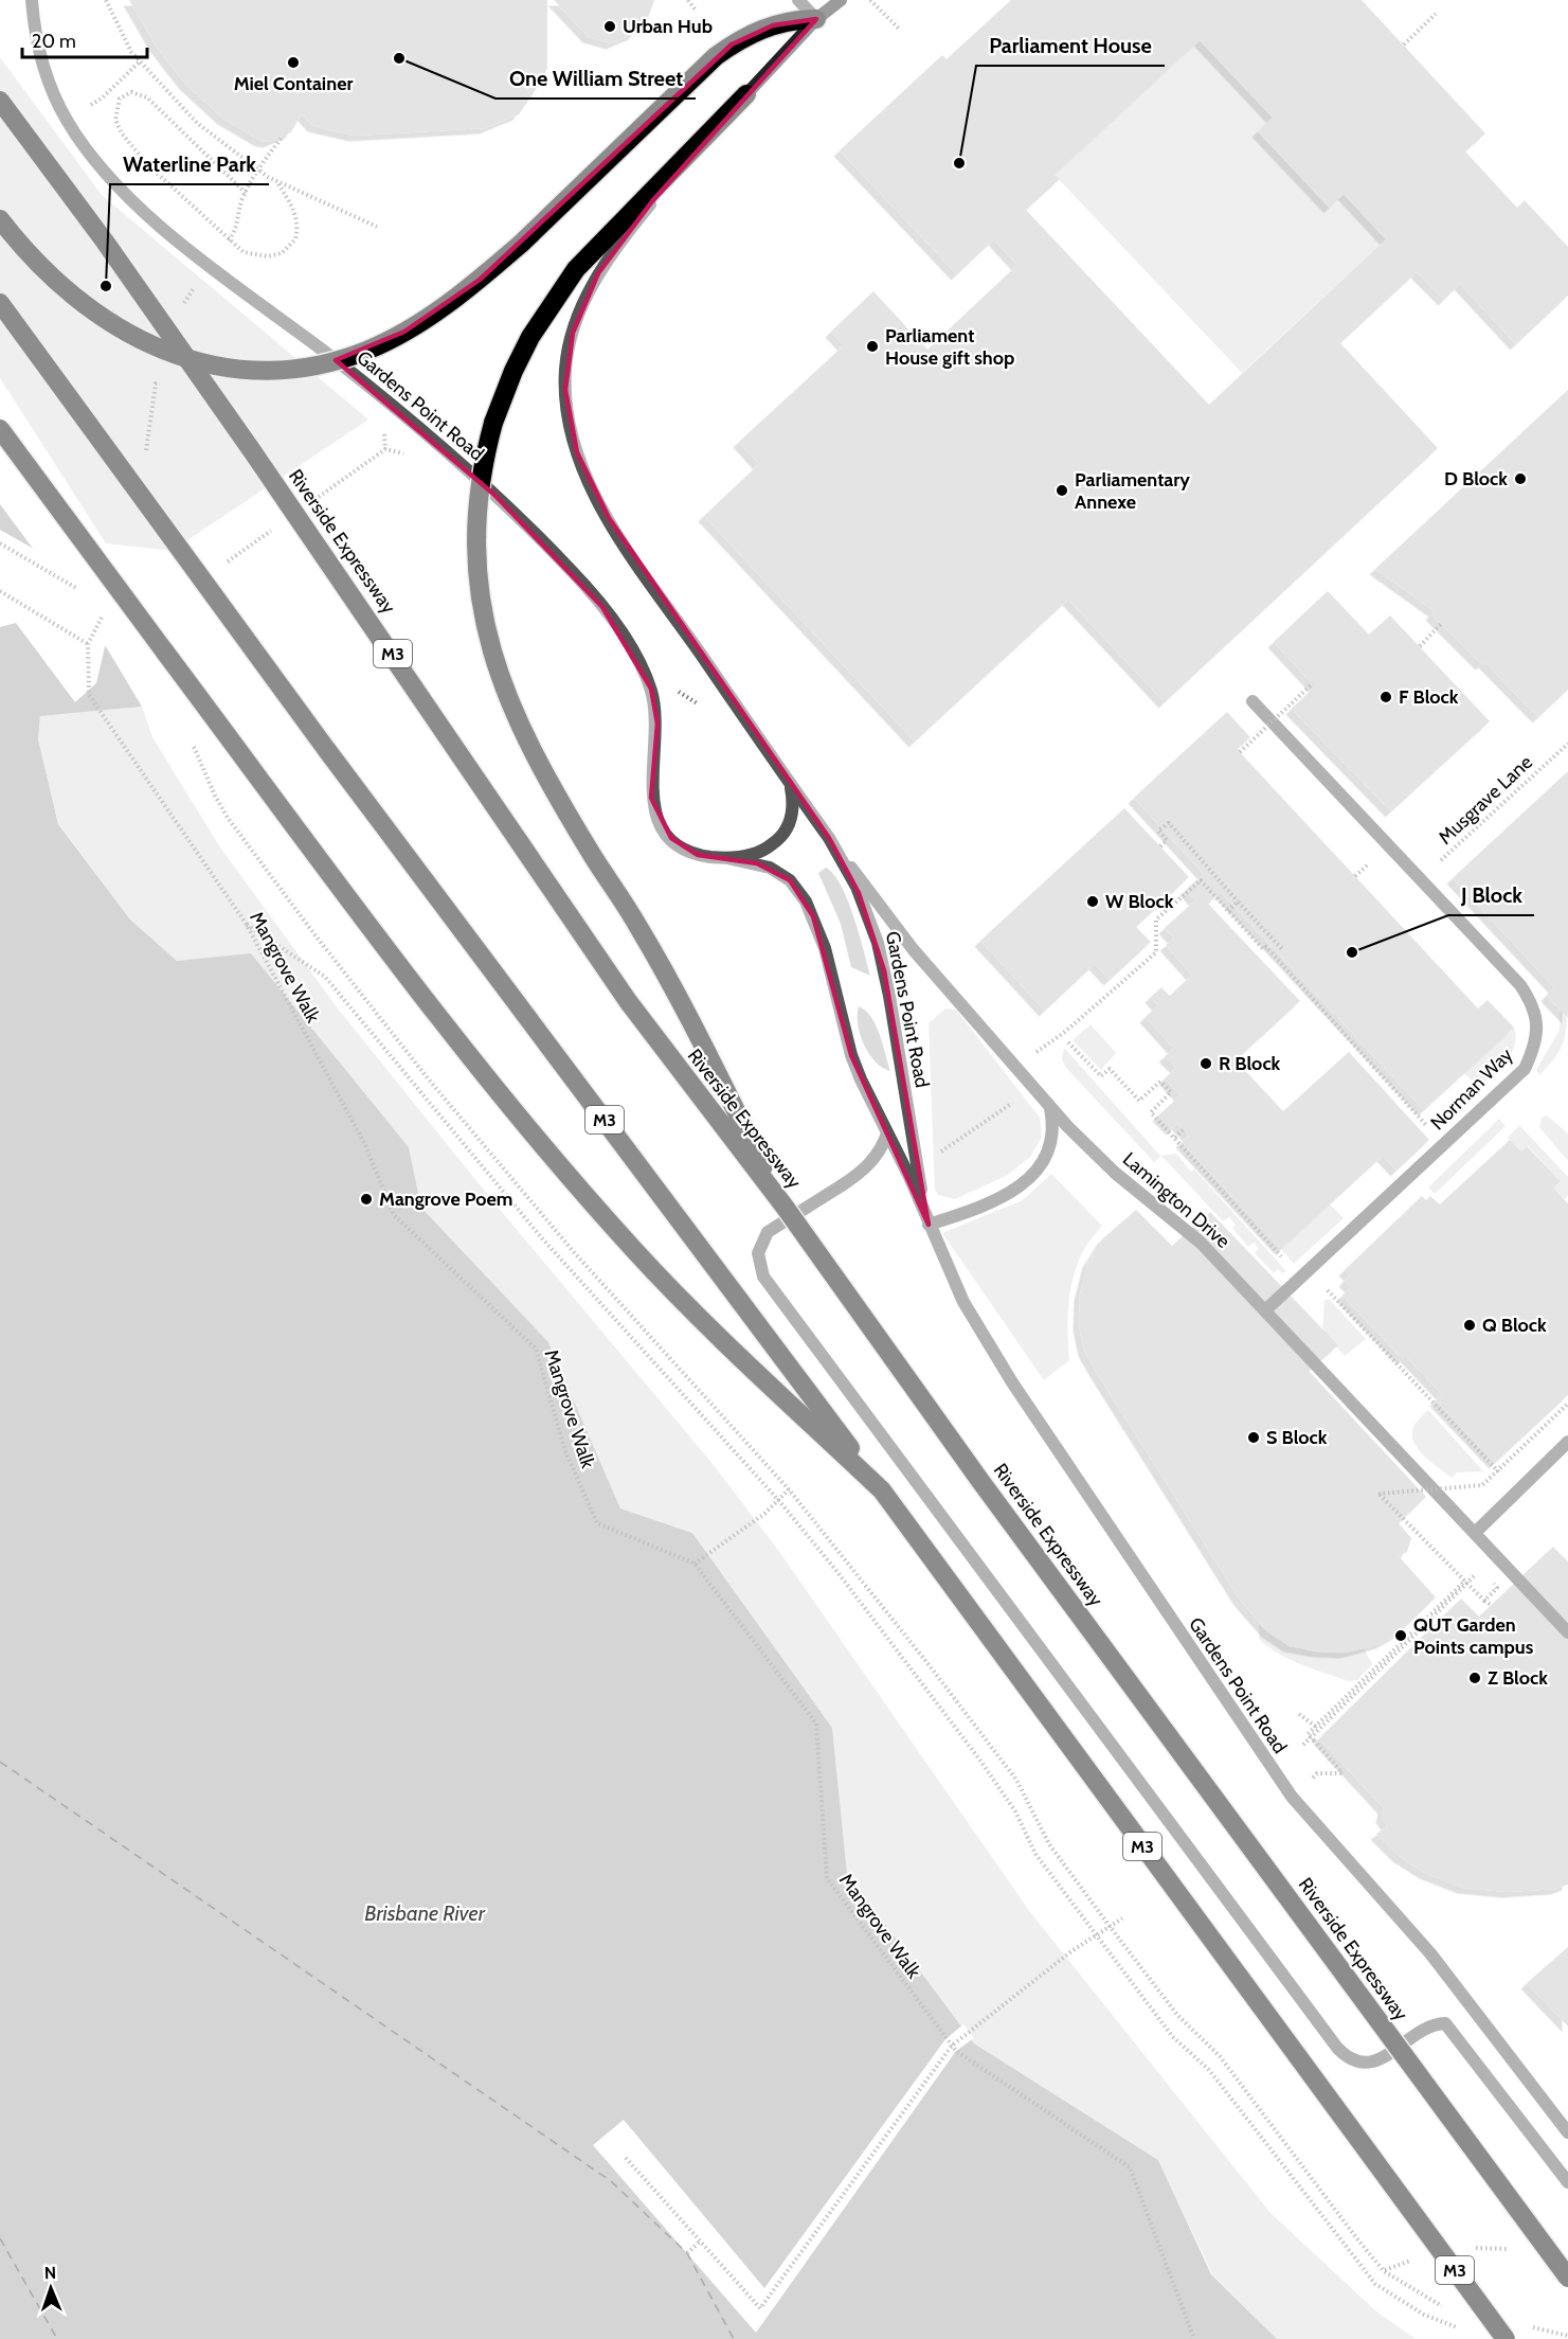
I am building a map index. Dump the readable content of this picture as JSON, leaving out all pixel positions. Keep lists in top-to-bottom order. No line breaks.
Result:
{"streets":{"highway":["Riverside Expressway","M3"],"street":["Gardens Point Road","Norman Way","Lamington Drive"],"path":["Musgrave Lane","Mangrove Walk"]},"crossings":[["Gardens Point Road","M3"],["Gardens Point Road","Lamington Drive"],["Riverside Expressway","M3"],["Musgrave Lane","Norman Way"],["Norman Way","Lamington Drive"]],"water":["Brisbane River"],"places":["Urban Hub","One William Street","Miel Container","Parliament House","Waterline Park","Parliament House gift shop","D Block","Parliamentary Annexe","F Block","W Block","J Block","R Block","Mangrove Poem","Q Block","S Block","QUT Garden Points campus","Z Block"],"scale_bar":"20 m","north":"top"}
